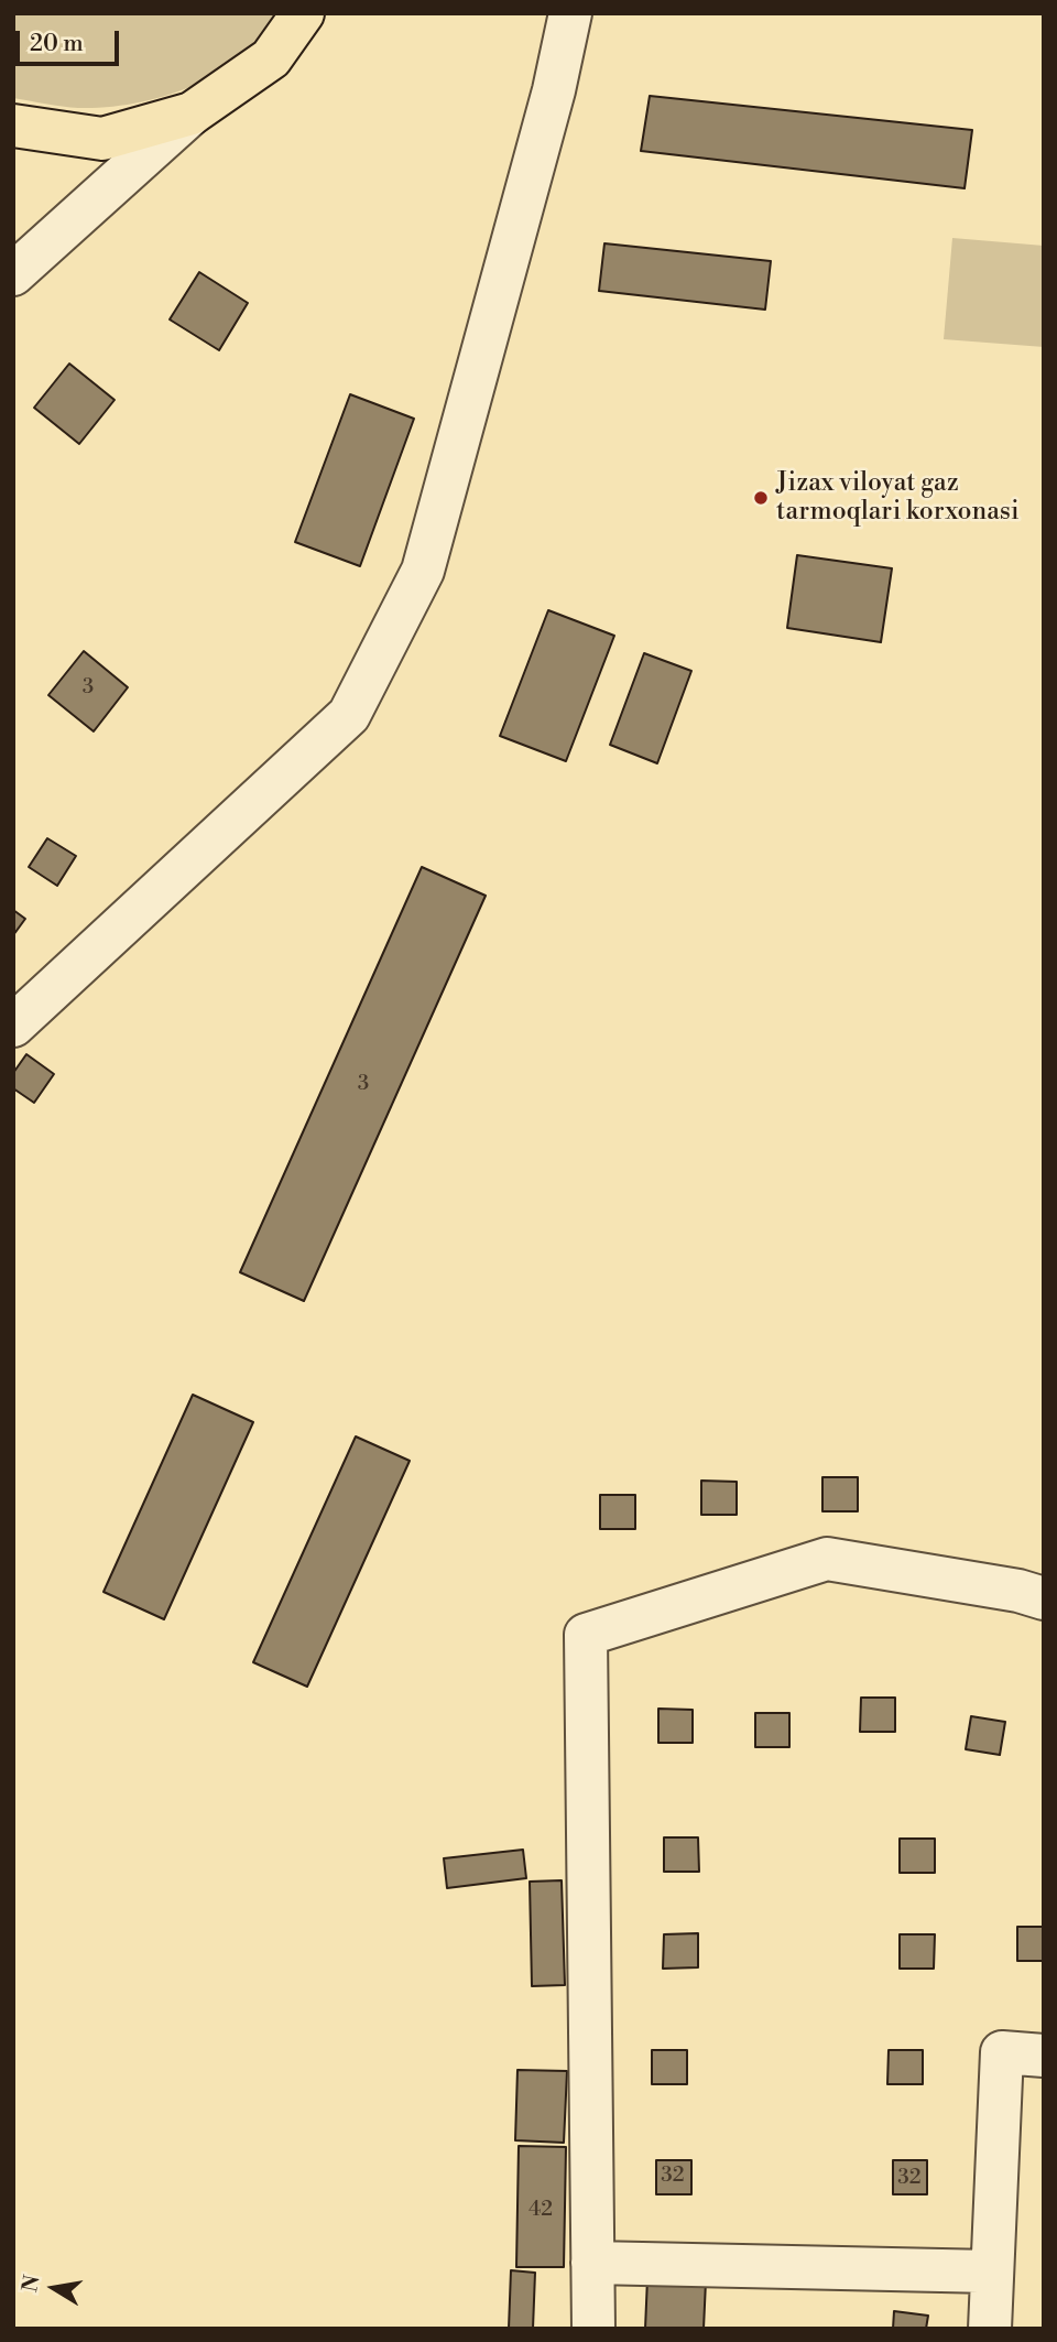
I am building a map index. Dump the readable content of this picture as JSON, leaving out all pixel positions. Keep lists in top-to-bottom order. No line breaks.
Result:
{"places":["Jizax viloyat gaz tarmoqlari korxonasi"],"house_numbers":["3","3","32","32","42"],"scale_bar":"20 m","north":"left"}
